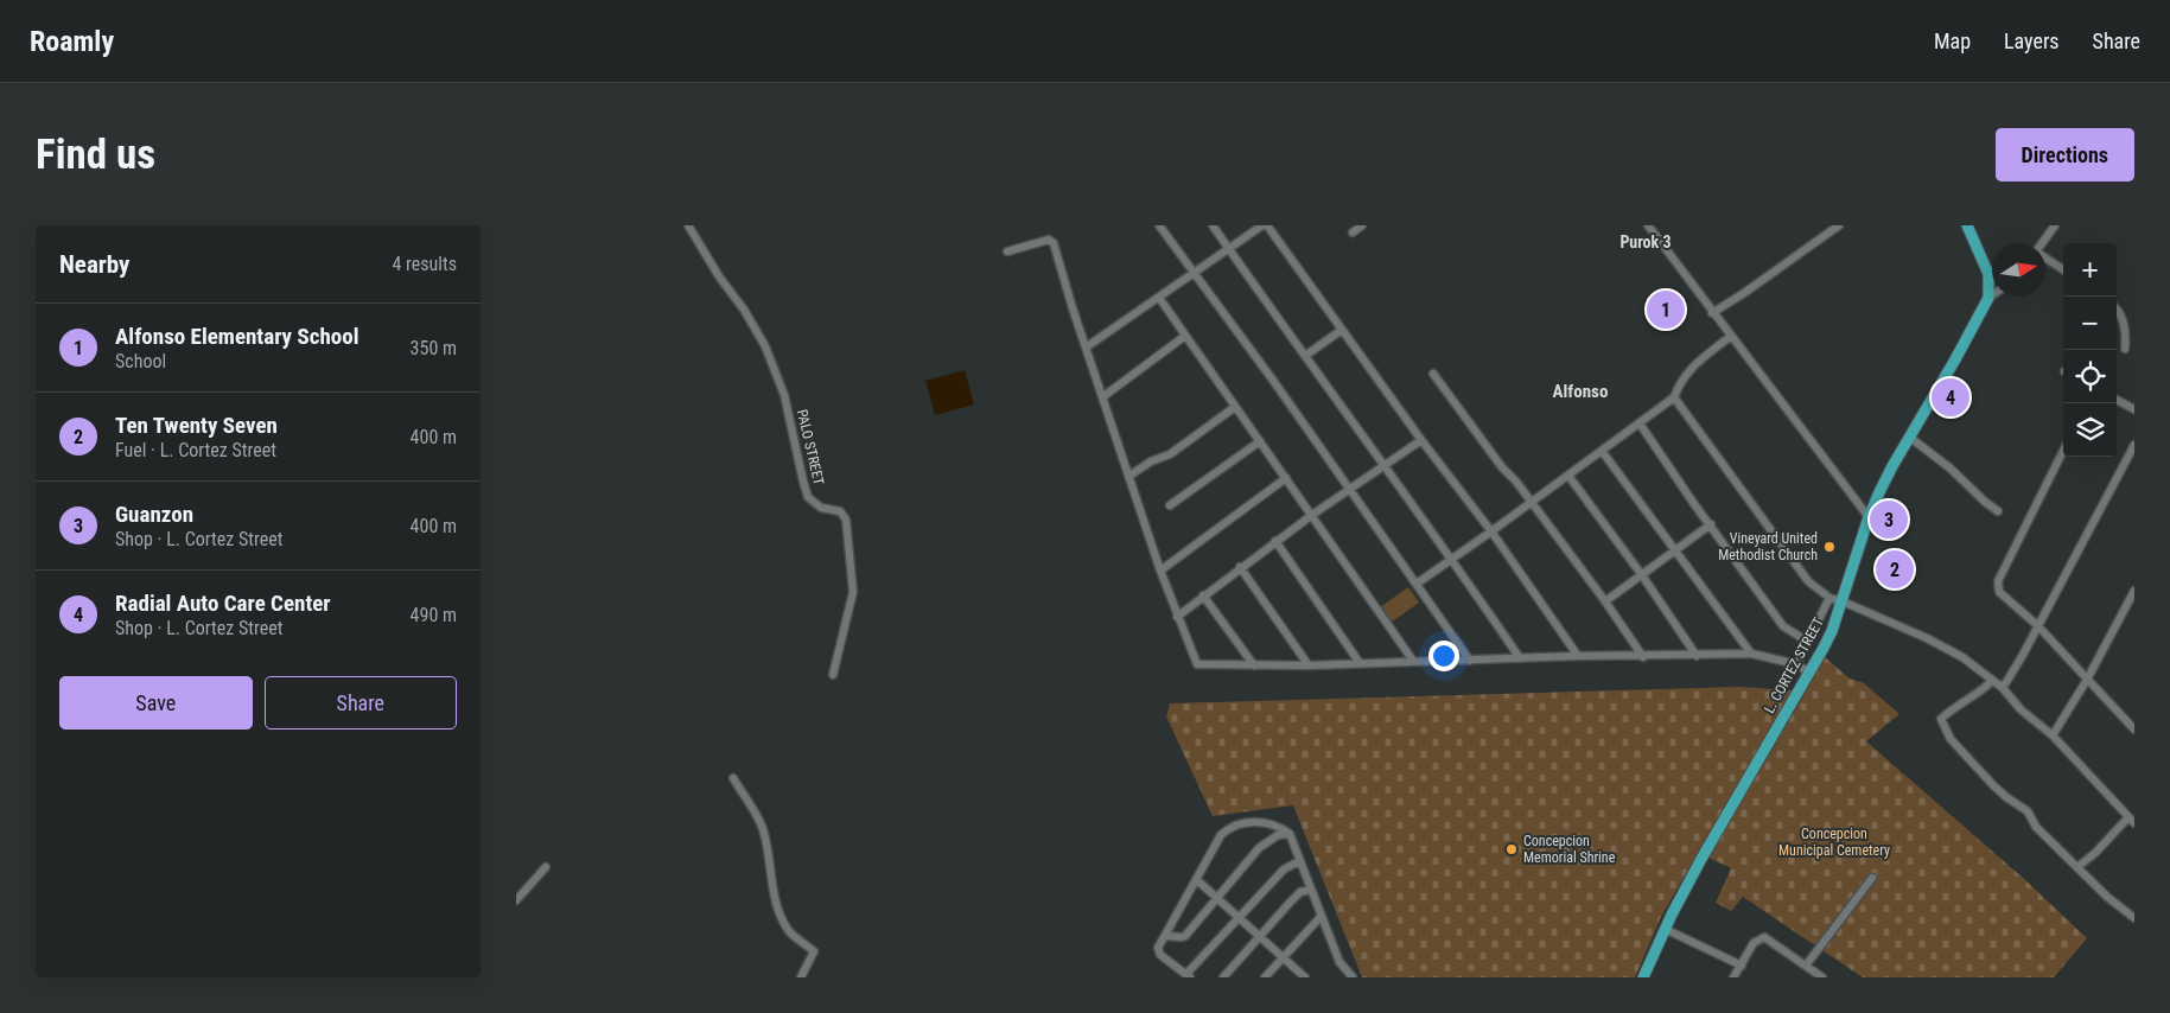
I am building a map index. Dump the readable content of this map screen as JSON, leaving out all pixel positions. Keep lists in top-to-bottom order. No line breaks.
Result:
{"streets":{"main road":["L. CORTEZ STREET"],"street":["PALO STREET"]},"districts":["Purok 3","Alfonso"],"parks":["Concepcion Municipal Cemetery"],"places":["Vineyard United Methodist Church","Concepcion Memorial Shrine"],"north":"right","page":{"header":"Roamly","nav":["Map","Layers","Share"],"buttons":["Directions",["Save","Share"]],"title":"Find us","heading":["Nearby","4 results"],"map_buttons":["+","−"],"pins":["1","4","3","2"],"list":[{"mark":"1","name":"Alfonso Elementary School","note":"School","value":"350 m"},{"mark":"2","name":"Ten Twenty Seven","note":"Fuel · L. Cortez Street","value":"400 m"},{"mark":"3","name":"Guanzon","note":"Shop · L. Cortez Street","value":"400 m"},{"mark":"4","name":"Radial Auto Care Center","note":"Shop · L. Cortez Street","value":"490 m"}]}}
